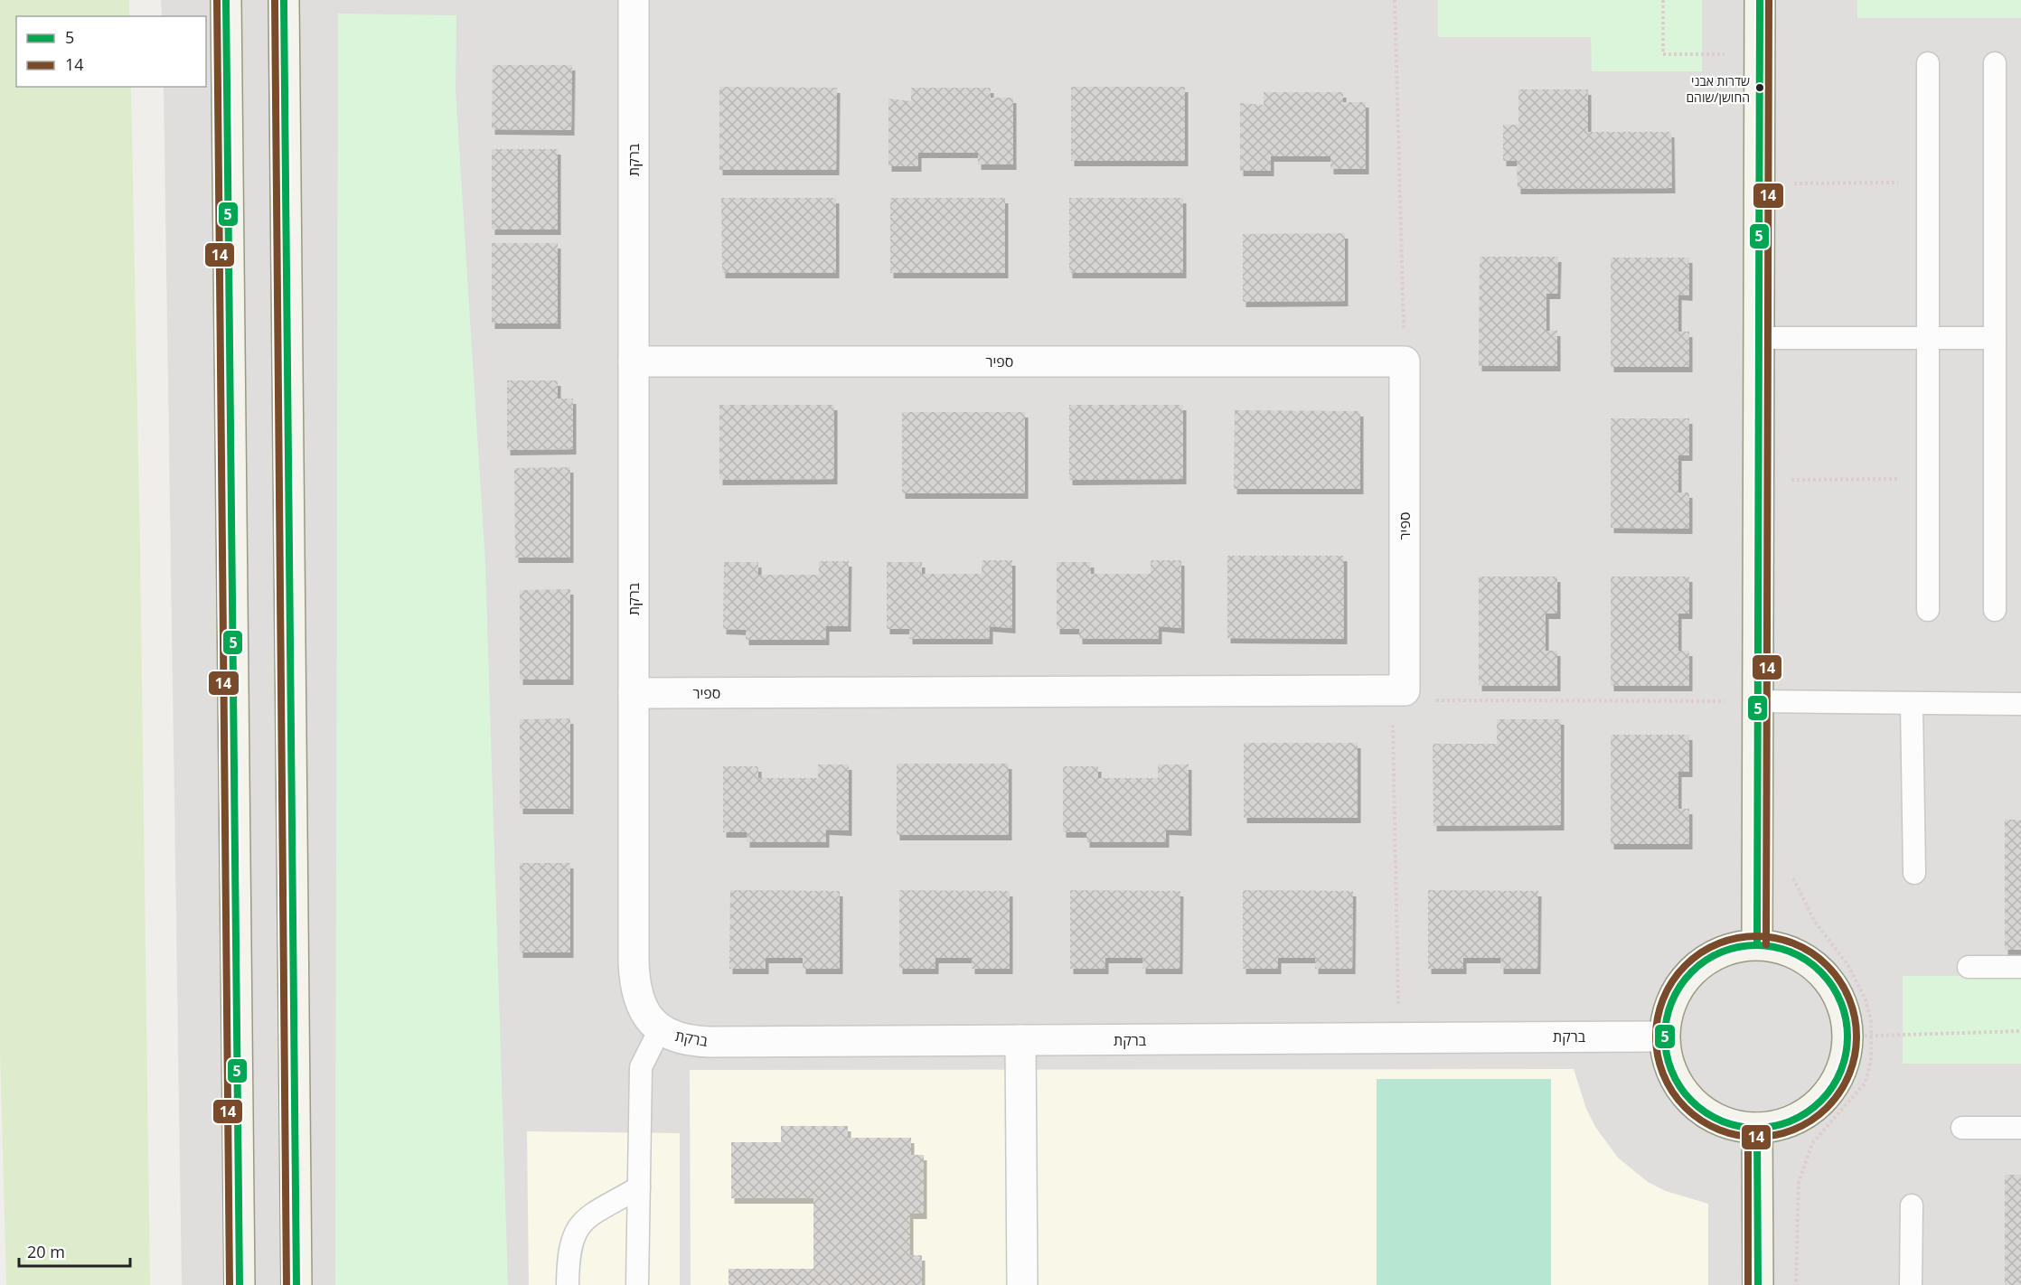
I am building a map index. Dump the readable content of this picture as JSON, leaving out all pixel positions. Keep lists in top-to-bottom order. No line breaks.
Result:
{"streets":{"street":["ברקת","ספיר"]},"crossings":[["ברקת","ספיר"]],"places":["שדרות אבני החושן/שוהם"],"lines":["transit line 5","transit line 14"],"legend":["5","14"],"scale_bar":"20 m"}
